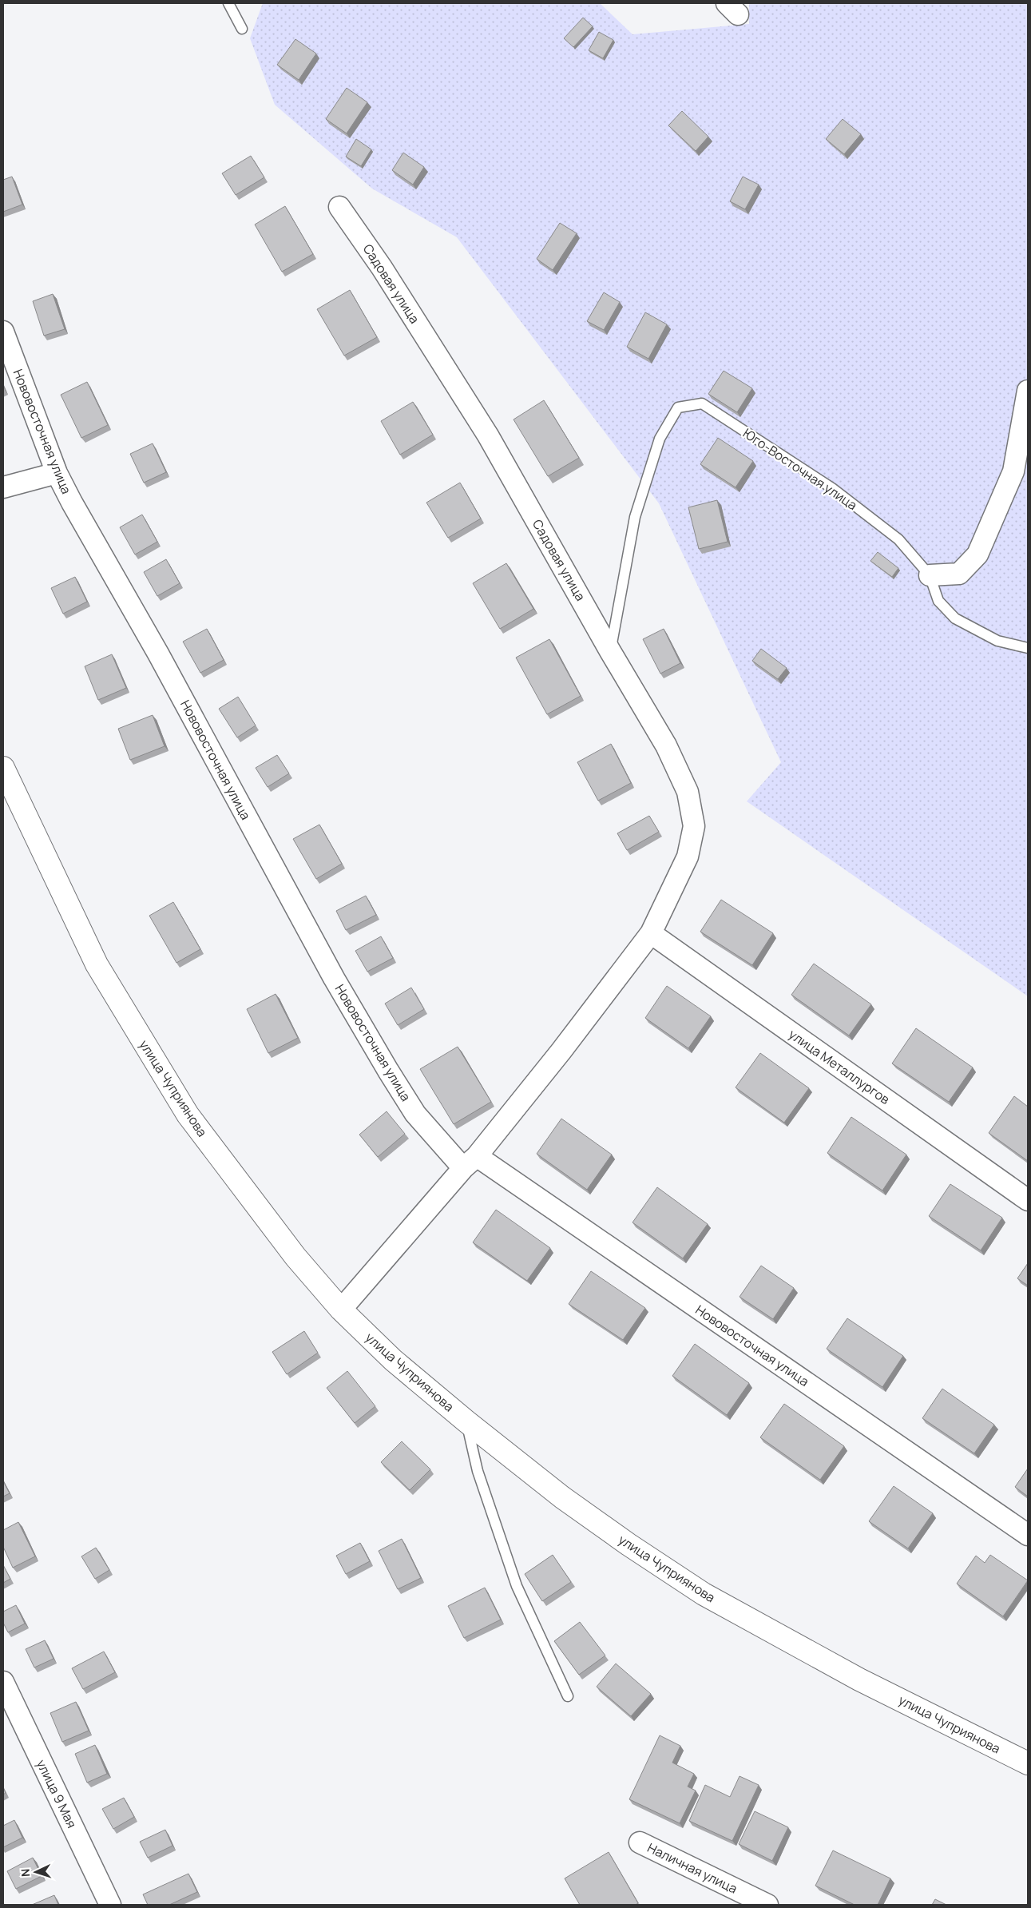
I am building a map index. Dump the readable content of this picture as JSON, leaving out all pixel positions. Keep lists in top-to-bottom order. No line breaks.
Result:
{"streets":{"street":["Садовая улица","Нововосточная улица","улица Металлургов","улица Чуприянова","улица 9 Мая","Наличная улица"],"lane":["Юго-Восточная улица"]},"crossings":[["Садовая улица","Нововосточная улица"],["Садовая улица","Юго-Восточная улица"],["Садовая улица","улица Металлургов"],["Садовая улица","улица Чуприянова"]],"north":"left"}
